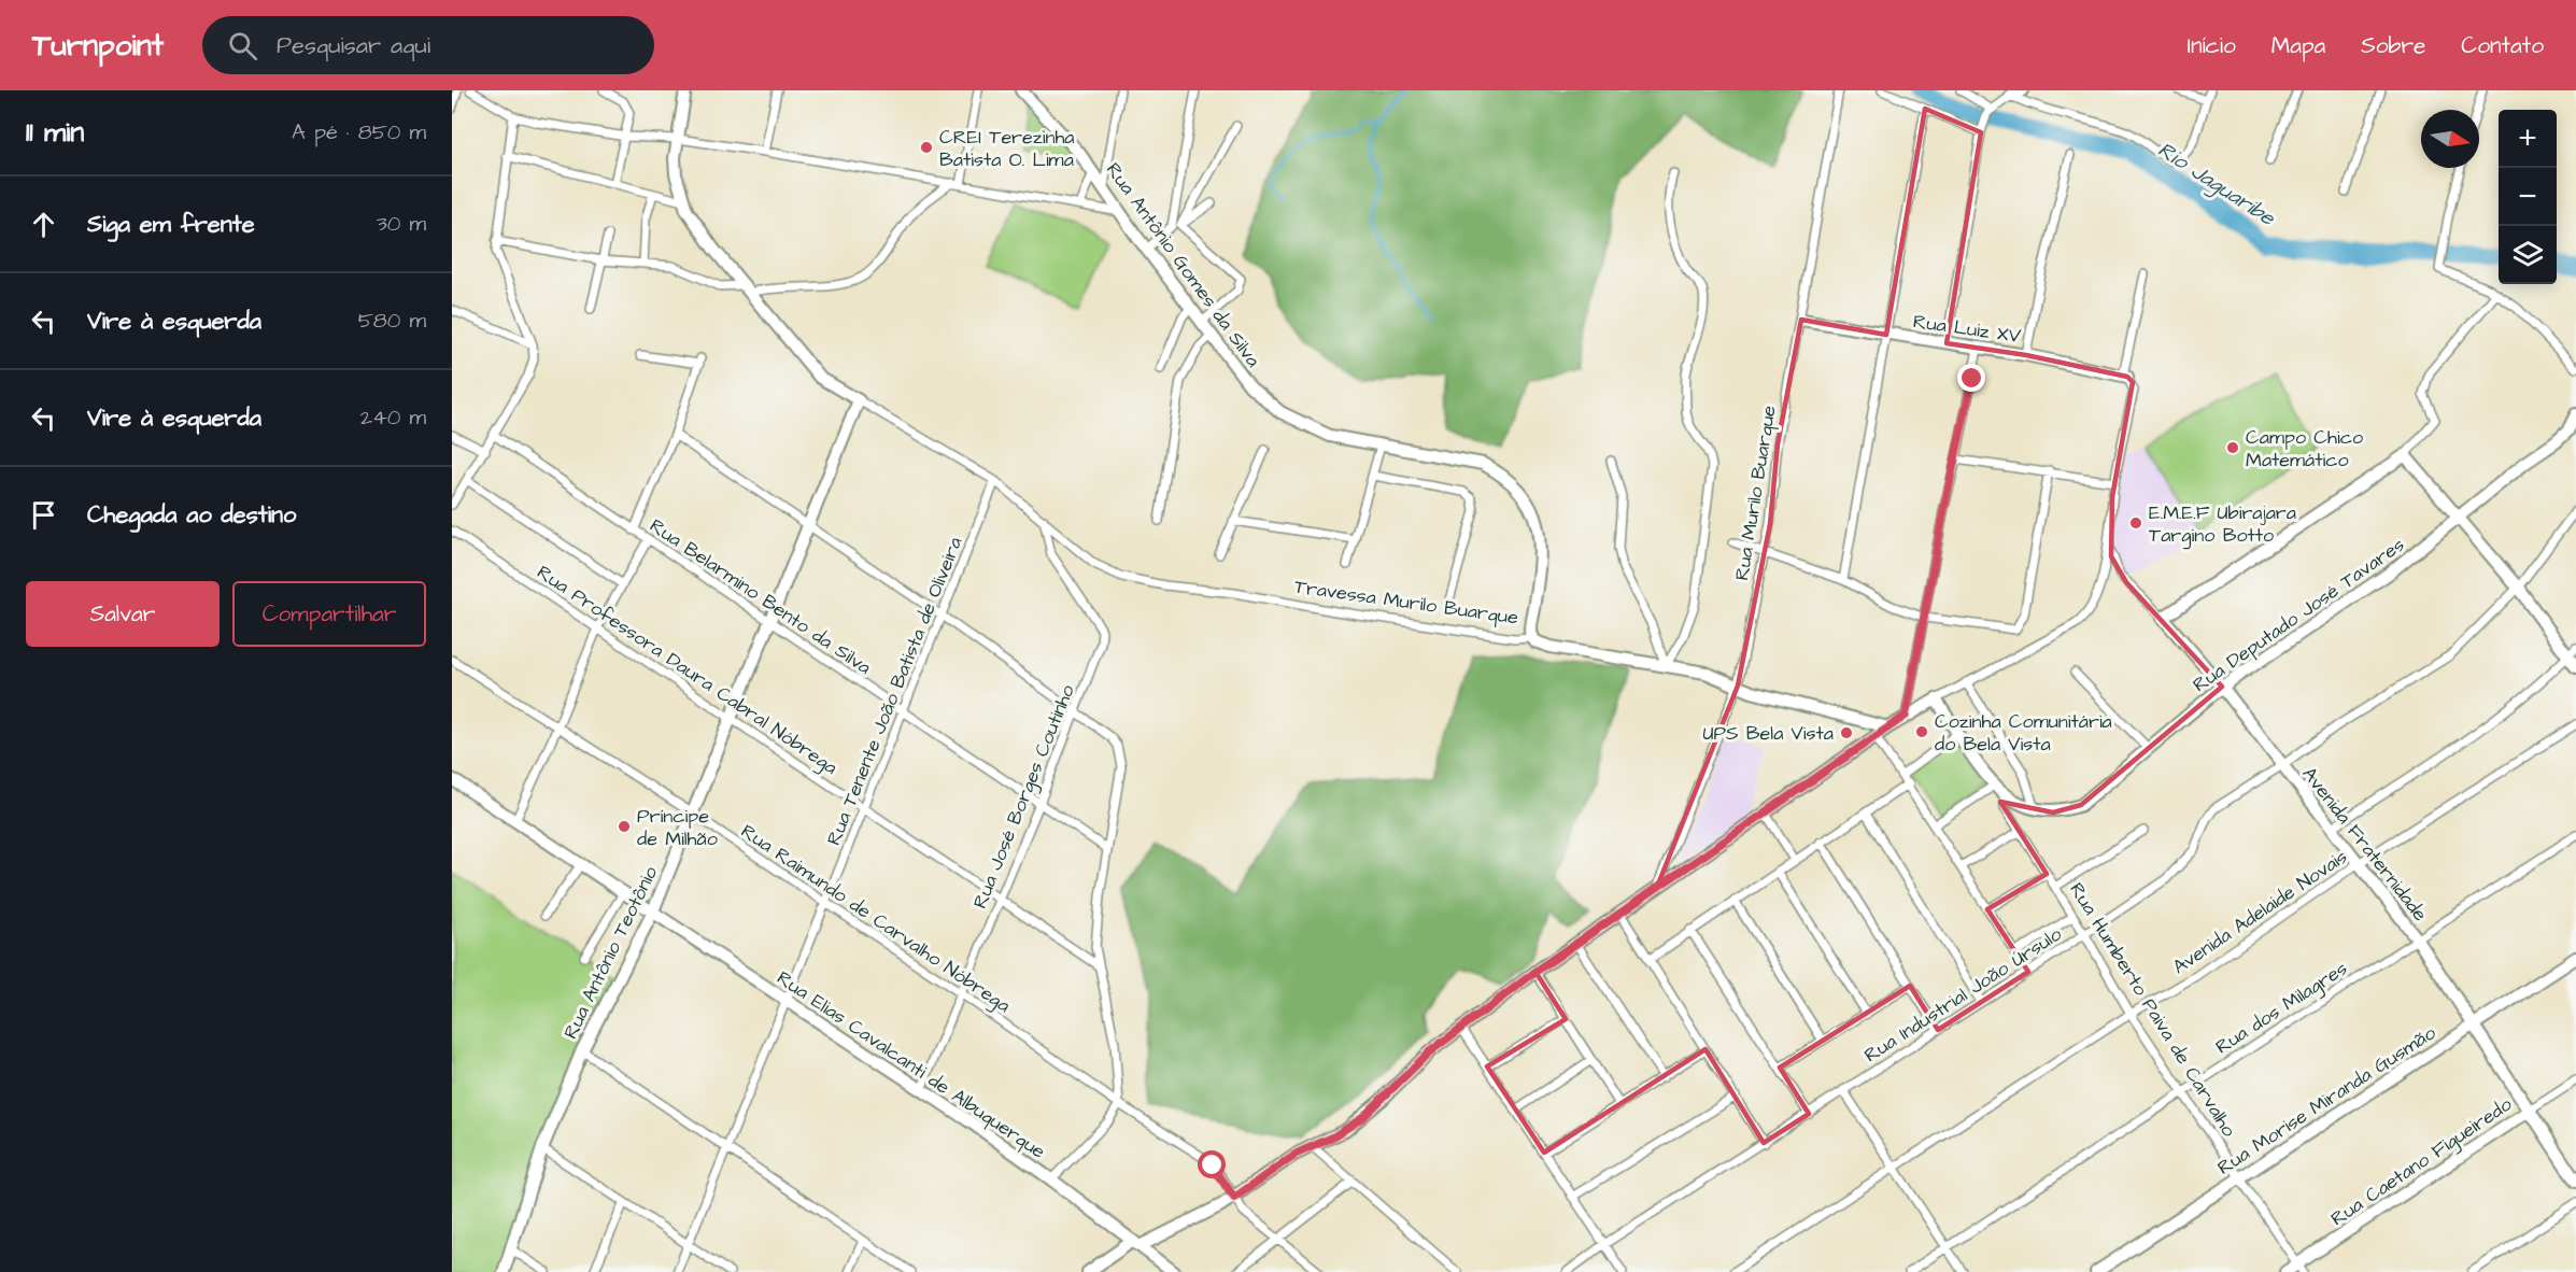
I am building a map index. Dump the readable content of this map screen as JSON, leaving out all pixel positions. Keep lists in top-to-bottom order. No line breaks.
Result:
{"streets":{"street":["Rua Antônio Gomes da Silva","Rua Luiz XV","Rua Murilo Buarque","Rua Belarmino Bento da Silva","Travessa Murilo Buarque","Rua Deputado José Tavares","Rua Professora Daura Cabral Nóbrega","Rua Tenente João Batista de Oliveira","Rua José Borges Coutinho","Avenida Fraternidade","Avenida Adelaide Novais","Rua Raimundo de Carvalho Nóbrega","Rua Antônio Teotônio","Rua Industrial João Úrsulo","Rua dos Milagres","Rua Humberto Paiva de Carvalho","Rua Elias Cavalcanti de Albuquerque","Rua Morise Miranda Gusmão","Rua Caetano Figueiredo"]},"crossings":[["Rua Antônio Gomes da Silva","Travessa Murilo Buarque"],["Rua Luiz XV","Rua Murilo Buarque"],["Rua Murilo Buarque","Travessa Murilo Buarque"],["Rua Belarmino Bento da Silva","Rua Tenente João Batista de Oliveira"],["Rua Belarmino Bento da Silva","Rua José Borges Coutinho"],["Rua Belarmino Bento da Silva","Rua Antônio Teotônio"],["Travessa Murilo Buarque","Rua Tenente João Batista de Oliveira"],["Travessa Murilo Buarque","Rua José Borges Coutinho"],["Travessa Murilo Buarque","Rua Antônio Teotônio"],["Rua Deputado José Tavares","Avenida Fraternidade"],["Rua Deputado José Tavares","Rua Humberto Paiva de Carvalho"],["Rua Professora Daura Cabral Nóbrega","Rua Tenente João Batista de Oliveira"],["Rua Professora Daura Cabral Nóbrega","Rua José Borges Coutinho"],["Rua Professora Daura Cabral Nóbrega","Rua Antônio Teotônio"],["Rua Tenente João Batista de Oliveira","Rua Raimundo de Carvalho Nóbrega"],["Rua Tenente João Batista de Oliveira","Rua Elias Cavalcanti de Albuquerque"],["Rua José Borges Coutinho","Rua Raimundo de Carvalho Nóbrega"],["Rua José Borges Coutinho","Rua Elias Cavalcanti de Albuquerque"],["Avenida Fraternidade","Avenida Adelaide Novais"],["Avenida Fraternidade","Rua Industrial João Úrsulo"],["Avenida Fraternidade","Rua dos Milagres"],["Avenida Fraternidade","Rua Morise Miranda Gusmão"],["Avenida Fraternidade","Rua Caetano Figueiredo"],["Avenida Adelaide Novais","Rua Humberto Paiva de Carvalho"],["Rua Raimundo de Carvalho Nóbrega","Rua Antônio Teotônio"],["Rua Antônio Teotônio","Rua Elias Cavalcanti de Albuquerque"],["Rua Industrial João Úrsulo","Rua Humberto Paiva de Carvalho"],["Rua dos Milagres","Rua Humberto Paiva de Carvalho"],["Rua Humberto Paiva de Carvalho","Rua Morise Miranda Gusmão"],["Rua Humberto Paiva de Carvalho","Rua Caetano Figueiredo"]],"water":["Rio Jaguaribe"],"places":["CREI Terezinha Batista O. Lima","Campo Chico Matemático","E.M.E.F Ubirajara Targino Botto","Cozinha Comunitária do Bela Vista","UPS Bela Vista","Príncipe de Milhão"],"north":"right","page":{"header":"Turnpoint","search":"Pesquisar aqui","nav":["Início","Mapa","Sobre","Contato"],"heading":["11 min","A pé · 850 m"],"map_buttons":["+","−"],"list":[["Siga em frente","30 m"],["Vire à esquerda","580 m"],["Vire à esquerda","240 m"],"Chegada ao destino"],"buttons":["Salvar","Compartilhar"]}}
